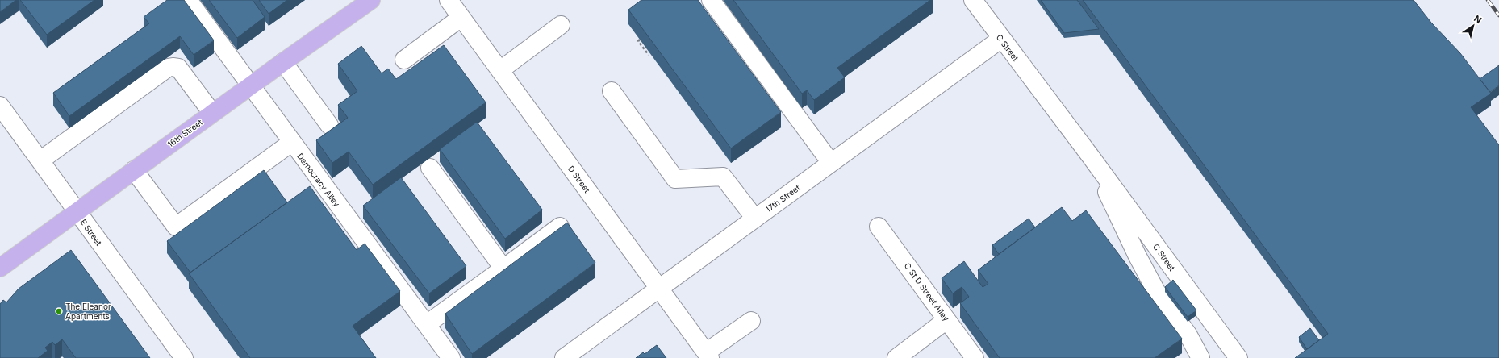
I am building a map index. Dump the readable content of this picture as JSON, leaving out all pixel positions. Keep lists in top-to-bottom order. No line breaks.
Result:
{"streets":{"main road":["16th Street"],"street":["C Street","D Street","Democracy Alley","17th Street","E Street","C St D Street Alley"]},"crossings":[["C Street","17th Street"],["16th Street","Democracy Alley"],["16th Street","E Street"],["D Street","17th Street"]],"places":["The Eleanor Apartments"],"north":"top right"}
